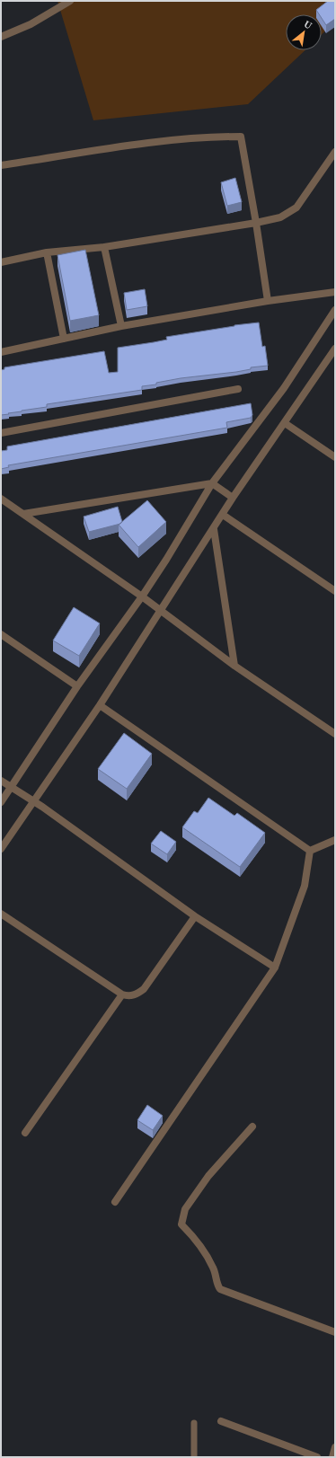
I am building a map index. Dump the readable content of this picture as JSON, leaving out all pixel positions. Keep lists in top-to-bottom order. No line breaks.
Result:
{"north":"top right"}
